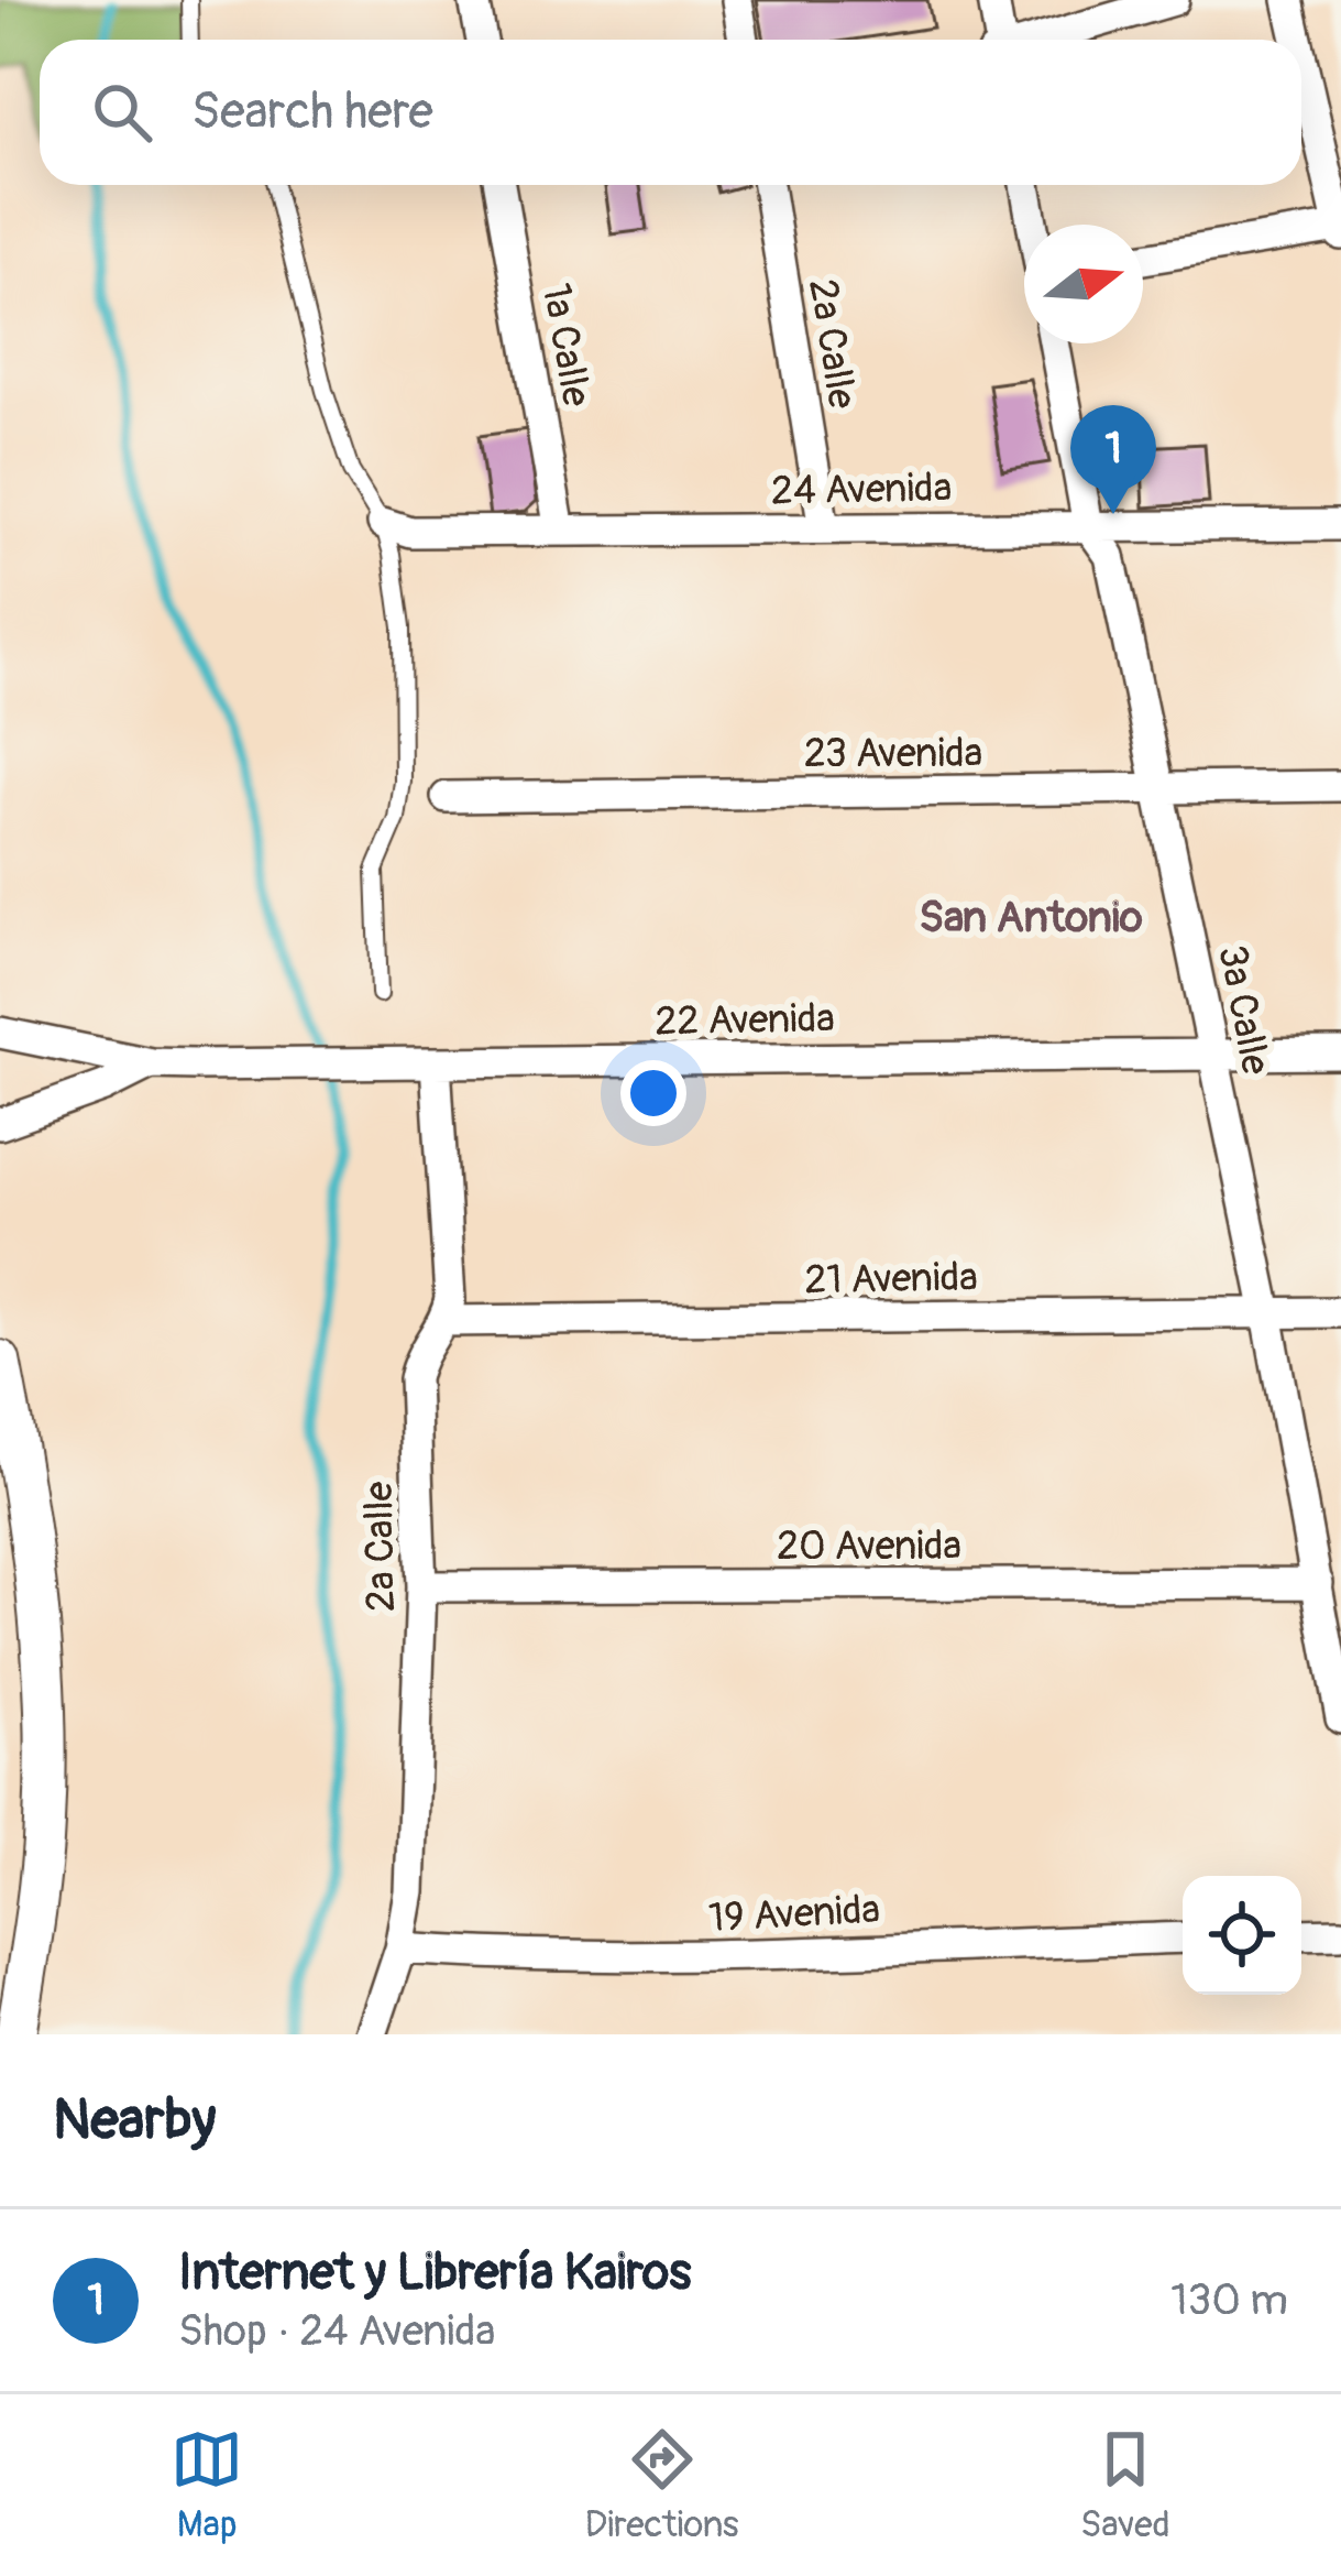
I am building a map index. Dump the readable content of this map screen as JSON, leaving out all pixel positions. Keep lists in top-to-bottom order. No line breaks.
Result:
{"streets":{"street":["2a Calle","1a Calle","24 Avenida","23 Avenida","3a Calle","22 Avenida","21 Avenida","20 Avenida","19 Avenida"]},"crossings":[["2a Calle","24 Avenida"],["2a Calle","22 Avenida"],["2a Calle","21 Avenida"],["2a Calle","20 Avenida"],["2a Calle","19 Avenida"],["1a Calle","24 Avenida"],["24 Avenida","3a Calle"],["23 Avenida","3a Calle"],["3a Calle","22 Avenida"],["3a Calle","21 Avenida"],["3a Calle","20 Avenida"]],"districts":["San Antonio"],"north":"right","page":{"search":"Search here","pins":"1","heading":"Nearby","list":[{"mark":"1","name":"Internet y Librería Kairos","note":"Shop · 24 Avenida","value":"130 m"}],"nav":["Map","Directions","Saved"]}}
